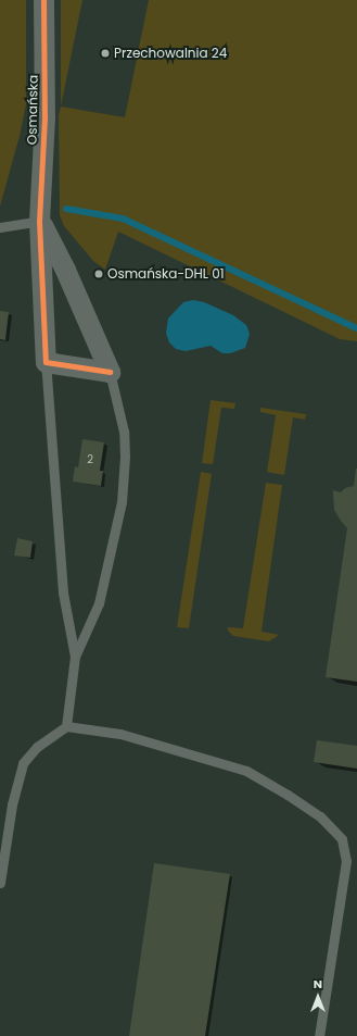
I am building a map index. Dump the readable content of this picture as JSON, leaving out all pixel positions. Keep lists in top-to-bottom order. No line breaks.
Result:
{"streets":{"street":["Osmańska"]},"places":["Przechowalnia 24","Osmańska-DHL 01"],"house_numbers":["2"],"north":"top"}
